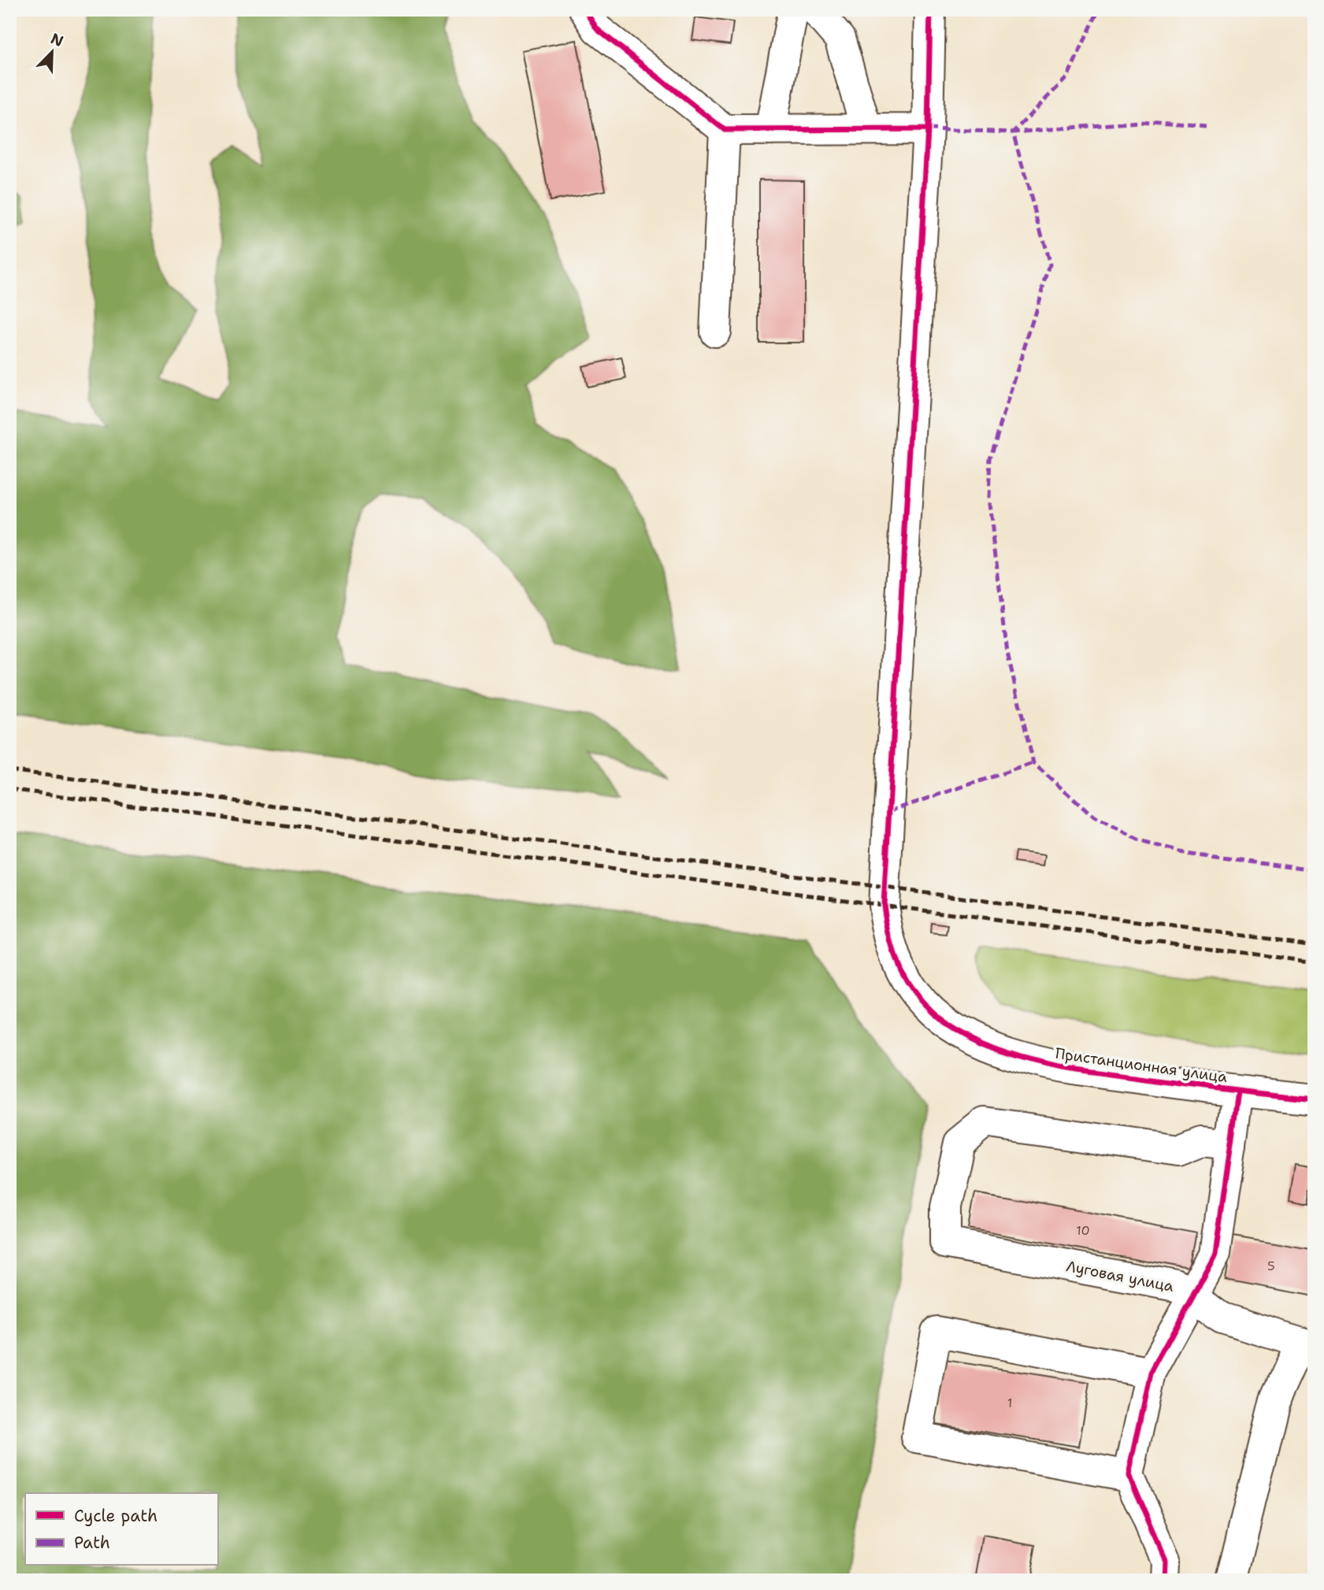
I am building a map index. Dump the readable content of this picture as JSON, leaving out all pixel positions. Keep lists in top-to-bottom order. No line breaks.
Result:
{"streets":{"street":["Пристанционная улица","Луговая улица"]},"house_numbers":["10","5","1"],"legend":["Cycle path","Path"],"north":"top right"}
